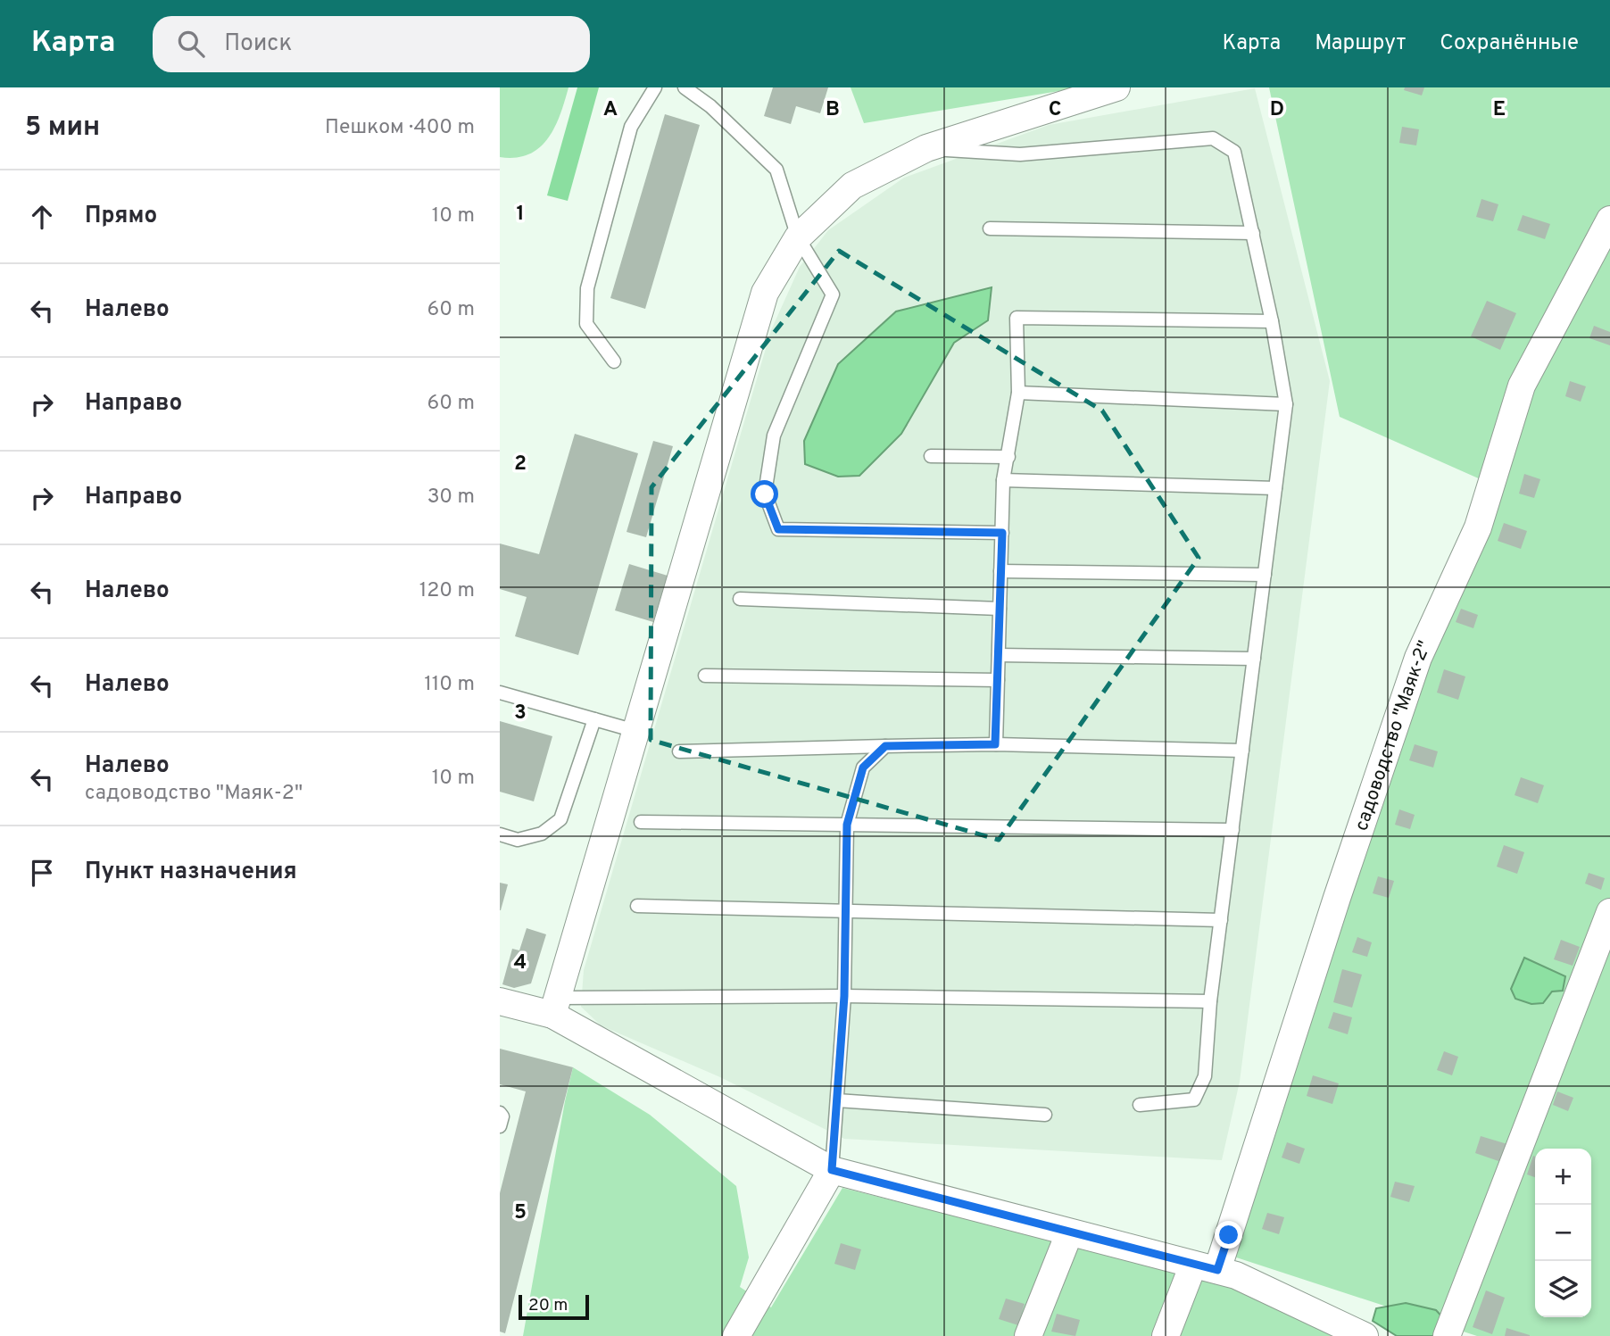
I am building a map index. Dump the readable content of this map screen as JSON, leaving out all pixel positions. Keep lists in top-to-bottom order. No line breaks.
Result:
{"streets":{"street":["садоводство \"Маяк-2\""]},"scale_bar":"20 m","page":{"header":"Карта","search":"Поиск","nav":["Карта","Маршрут","Сохранённые"],"heading":["5 мин","Пешком · 400 m"],"list":[["Прямо","10 m"],["Налево","60 m"],["Направо","60 m"],["Направо","30 m"],["Налево","120 m"],["Налево","110 m"],["Налево","садоводство \"Маяк-2\"","10 m"],"Пункт назначения"],"map_buttons":["+","−"],"scale":"20 m"},"grid":{"columns":["A","B","C","D","E"],"rows":["1","2","3","4","5"]}}
